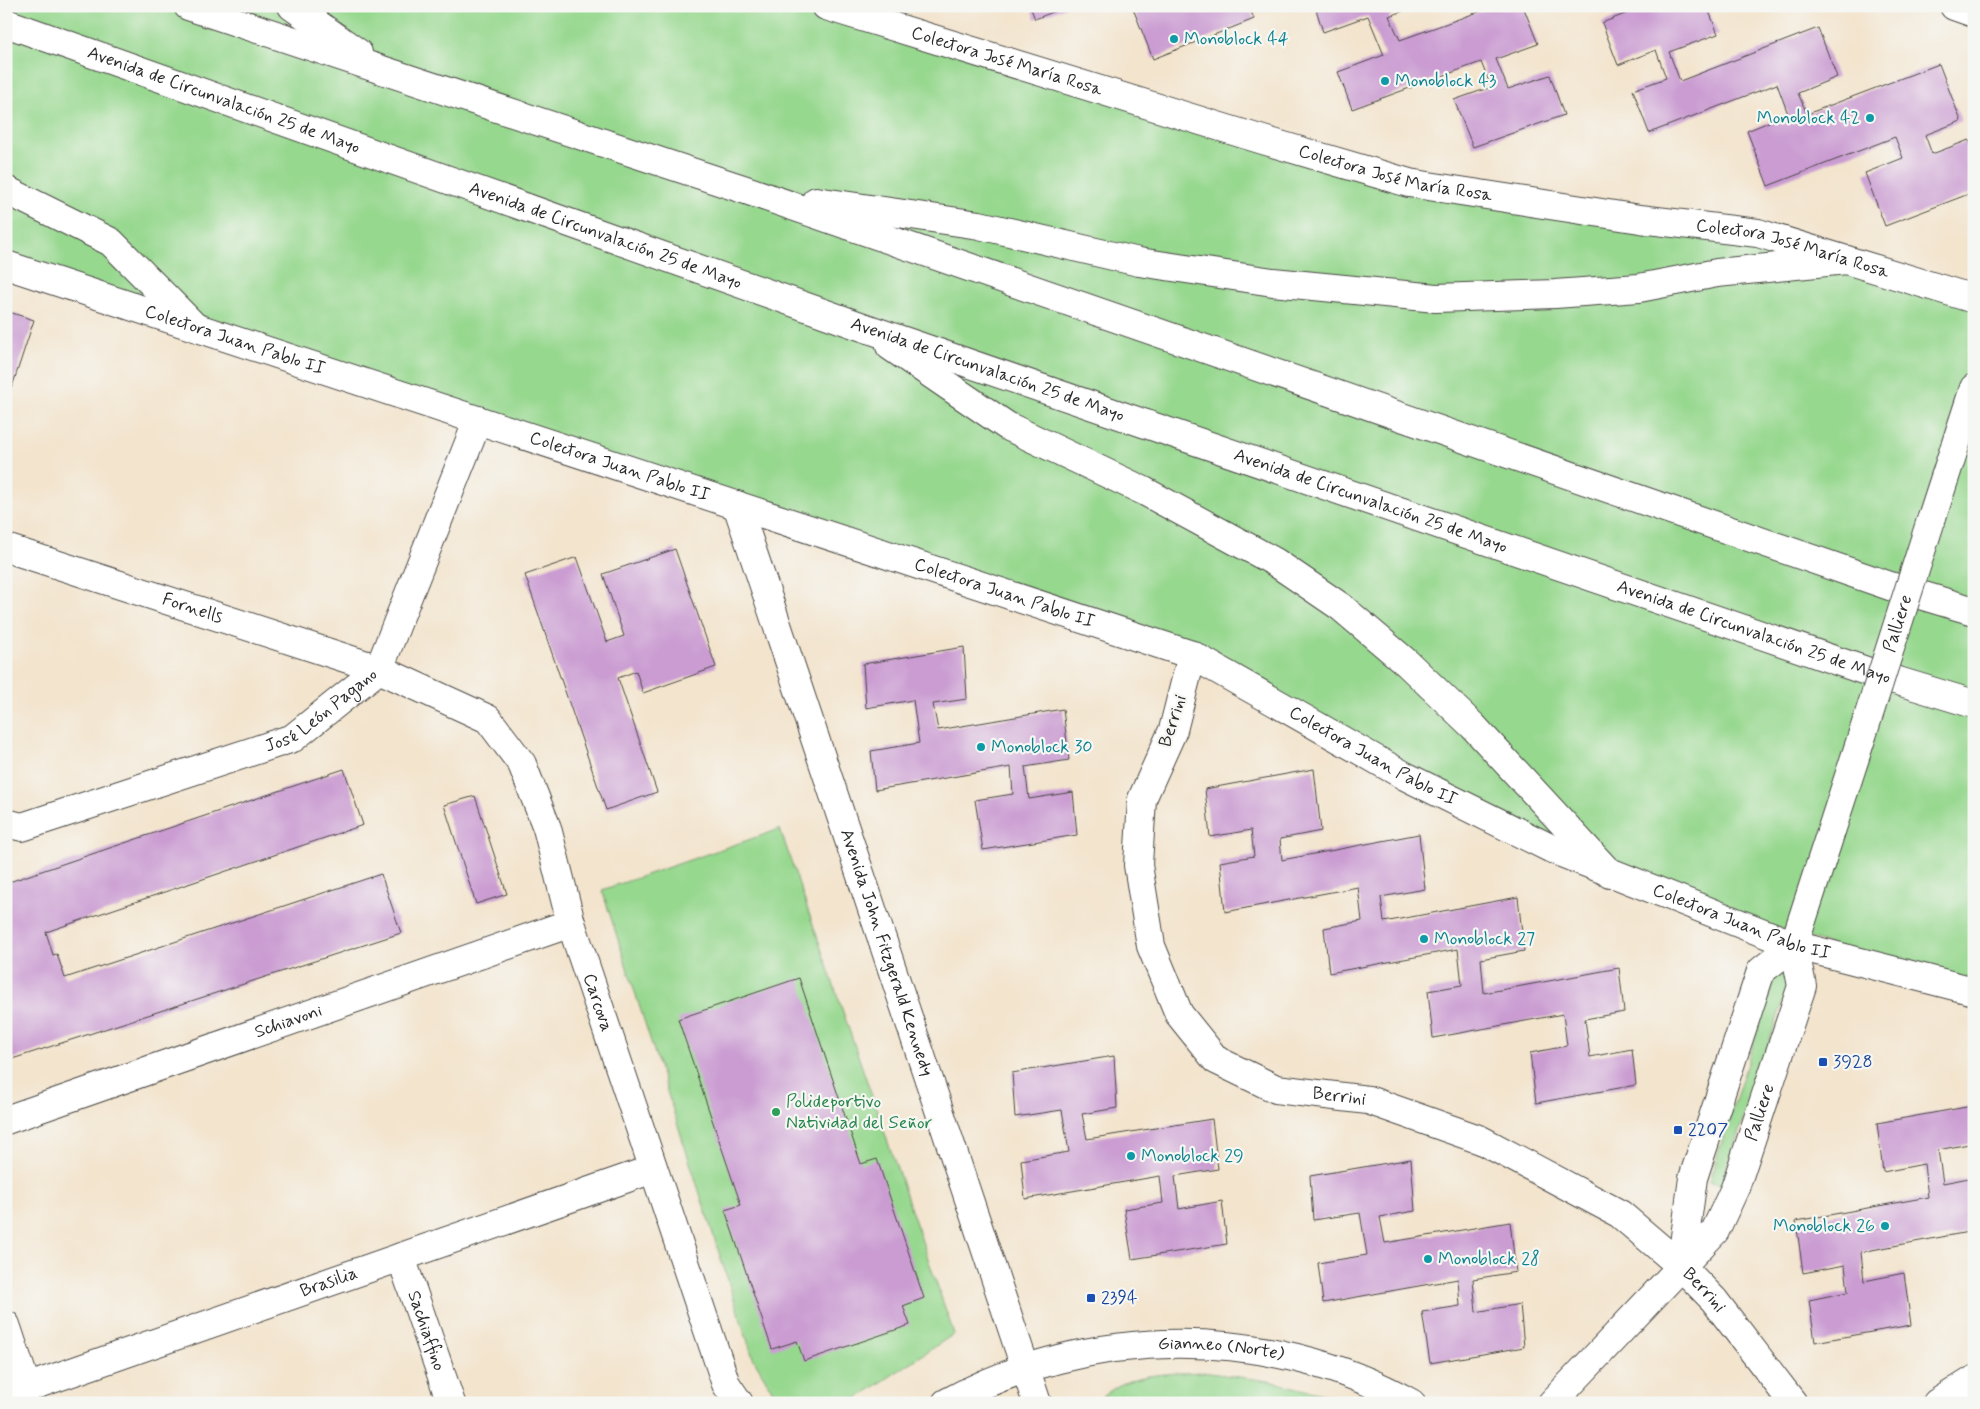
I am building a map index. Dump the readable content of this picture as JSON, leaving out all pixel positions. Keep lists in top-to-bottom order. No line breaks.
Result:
{"streets":{"main road":["Colectora José María Rosa","Avenida de Circunvalación 25 de Mayo","Colectora Juan Pablo II","Fornells","Palliere","José León Pagano","Berrini","Avenida John Fitzgerald Kennedy","Carcova","Schiavoni","Brasilia","Sachiaffino","Gianneo (Norte)"]},"crossings":[["Colectora Juan Pablo II","Palliere"],["Colectora Juan Pablo II","José León Pagano"],["Colectora Juan Pablo II","Berrini"],["Colectora Juan Pablo II","Avenida John Fitzgerald Kennedy"],["Fornells","José León Pagano"],["Fornells","Carcova"],["Palliere","Berrini"],["José León Pagano","Carcova"],["Avenida John Fitzgerald Kennedy","Gianneo (Norte)"],["Carcova","Schiavoni"],["Carcova","Brasilia"],["Brasilia","Sachiaffino"]],"places":{"other":["Monoblock 44","Monoblock 43","Monoblock 42","Monoblock 30","Monoblock 27","Polideportivo Natividad del Señor","Monoblock 29","Monoblock 26","Monoblock 28"],"transit":["3928","2207","2394"]}}
